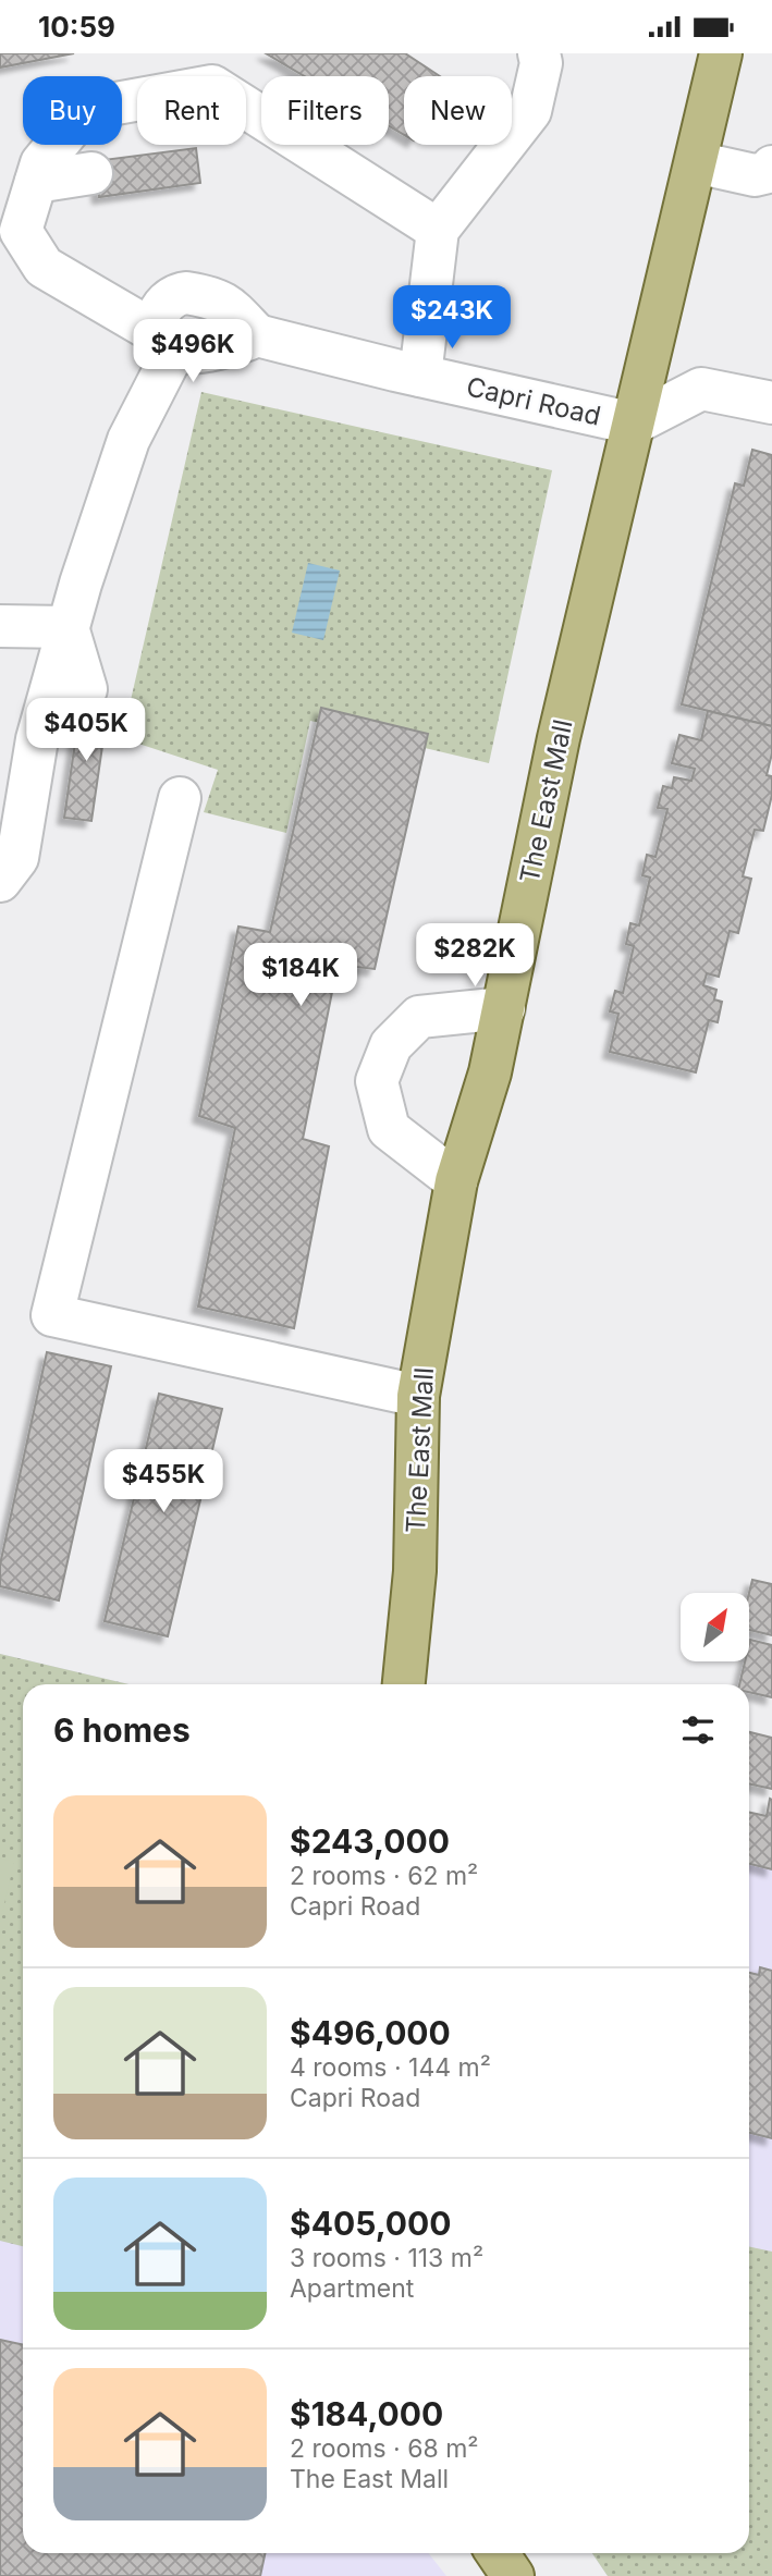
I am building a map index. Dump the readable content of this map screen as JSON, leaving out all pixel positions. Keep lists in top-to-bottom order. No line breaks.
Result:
{"streets":{"main road":["The East Mall"],"street":["Capri Road"]},"crossings":[["Capri Road","The East Mall"]],"north":"top right","page":{"status":"10:59","chip":["Buy","Rent","Filters","New"],"price":["$243K","$496K","$405K","$282K","$184K","$455K"],"heading":"6 homes","list":[{"name":"$243,000","note":"2 rooms · 62 m² · Capri Road"},{"name":"$496,000","note":"4 rooms · 144 m² · Capri Road"},{"name":"$405,000","note":"3 rooms · 113 m² · Apartment"},{"name":"$184,000","note":"2 rooms · 68 m² · The East Mall"}]}}
